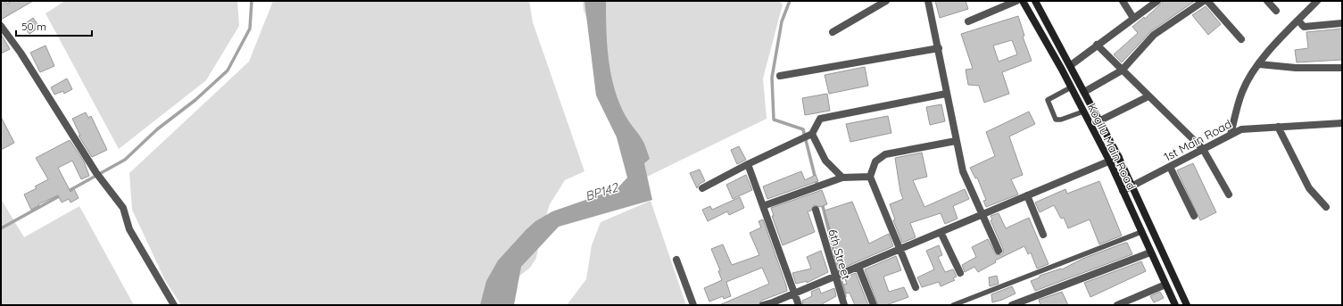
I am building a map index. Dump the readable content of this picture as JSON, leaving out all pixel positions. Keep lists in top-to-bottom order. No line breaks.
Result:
{"streets":{"main road":["Kogilu Main Road"],"street":["1st Main Road","6th Street"]},"crossings":[["1st Main Road","Kogilu Main Road"]],"water":["BP142"],"scale_bar":"50 m"}
